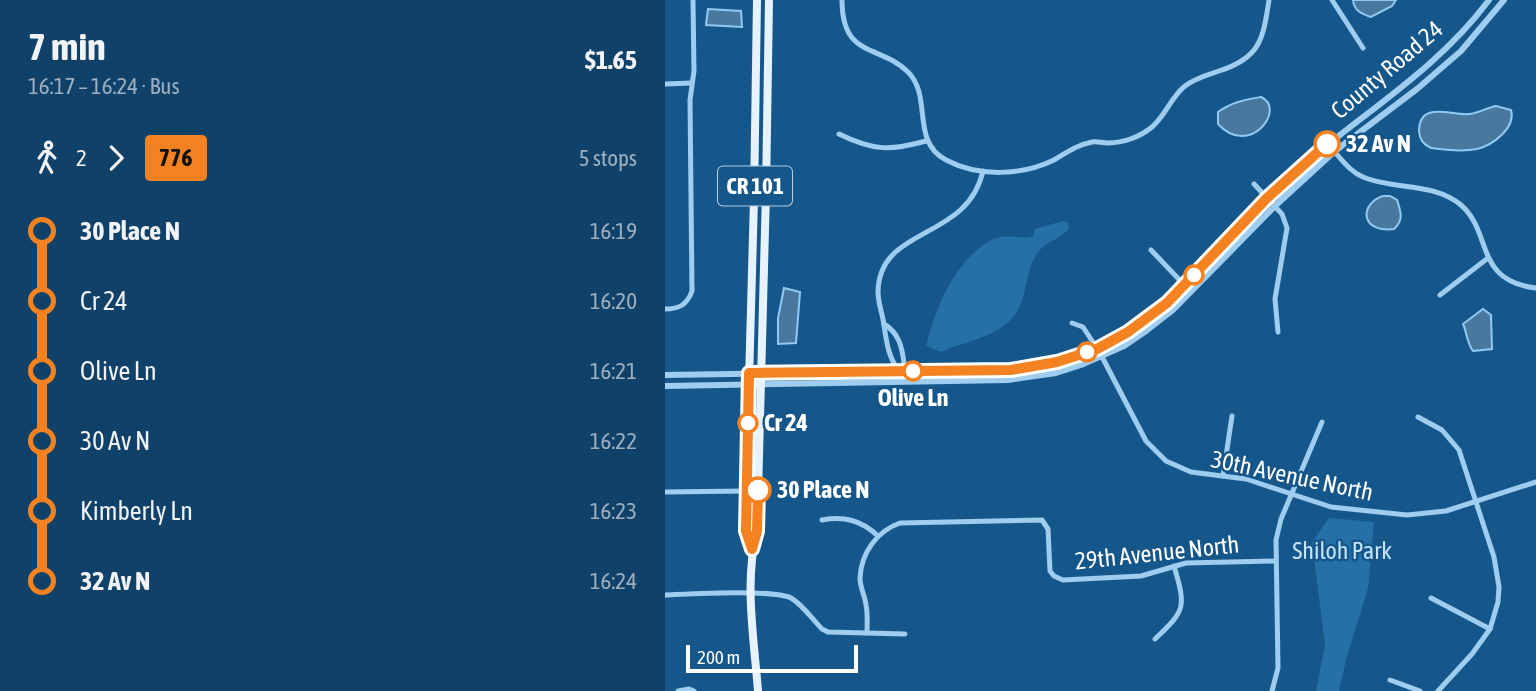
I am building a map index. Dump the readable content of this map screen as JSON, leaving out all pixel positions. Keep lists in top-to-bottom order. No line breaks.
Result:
{"streets":{"main road":["CR 101"],"street":["County Road 24","30th Avenue North","29th Avenue North"]},"crossings":[["County Road 24","CR 101"],["County Road 24","30th Avenue North"]],"parks":["Shiloh Park"],"places":["32 Av N","Olive Ln","Cr 24","30 Place N"],"lines":["bus line 776"],"scale_bar":"200 m","page":{"heading":["7 min","16:17 – 16:24 · Bus","$1.65"],"legs":["2","776","5 stops"],"list":[{"name":"30 Place N","value":"16:19"},{"name":"Cr 24","value":"16:20"},{"name":"Olive Ln","value":"16:21"},{"name":"30 Av N","value":"16:22"},{"name":"Kimberly Ln","value":"16:23"},{"name":"32 Av N","value":"16:24"}],"scale":"200 m"}}
